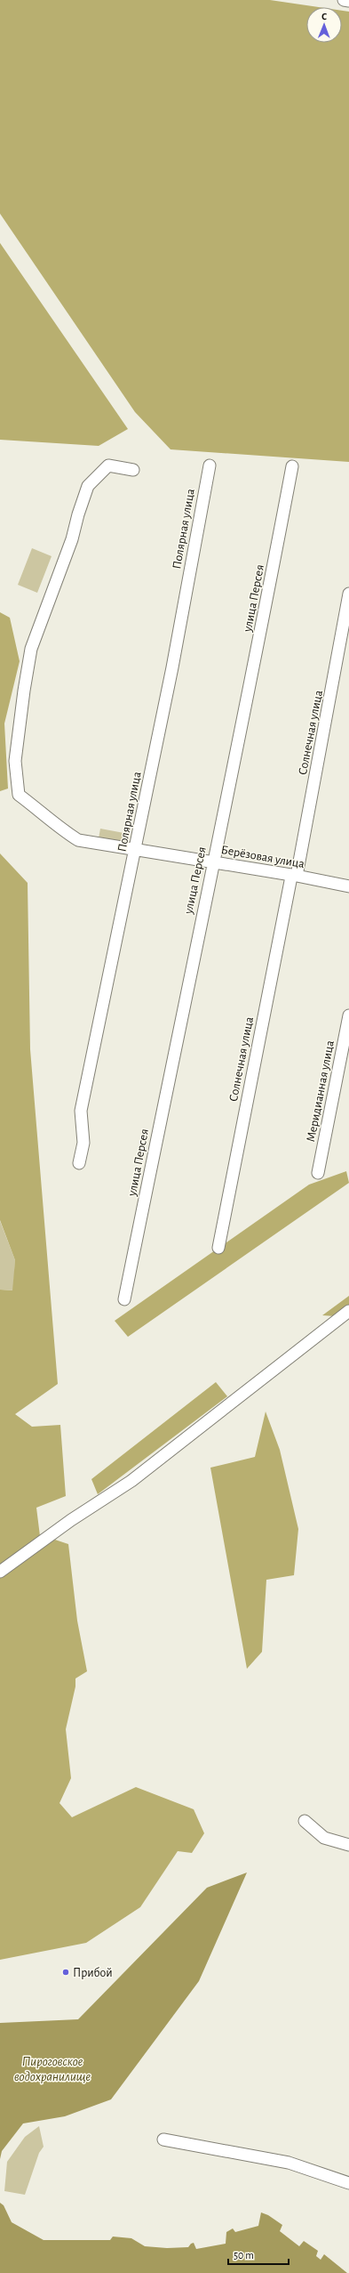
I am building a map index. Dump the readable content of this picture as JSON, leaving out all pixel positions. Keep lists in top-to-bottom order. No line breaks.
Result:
{"streets":{"street":["Полярная улица","улица Персея","Солнечная улица","Берёзовая улица","Меридианная улица"]},"crossings":[["Полярная улица","Берёзовая улица"],["улица Персея","Берёзовая улица"],["Солнечная улица","Берёзовая улица"]],"water":["Пироговское водохранилище"],"places":["Прибой"],"scale_bar":"50 m","north":"top"}
